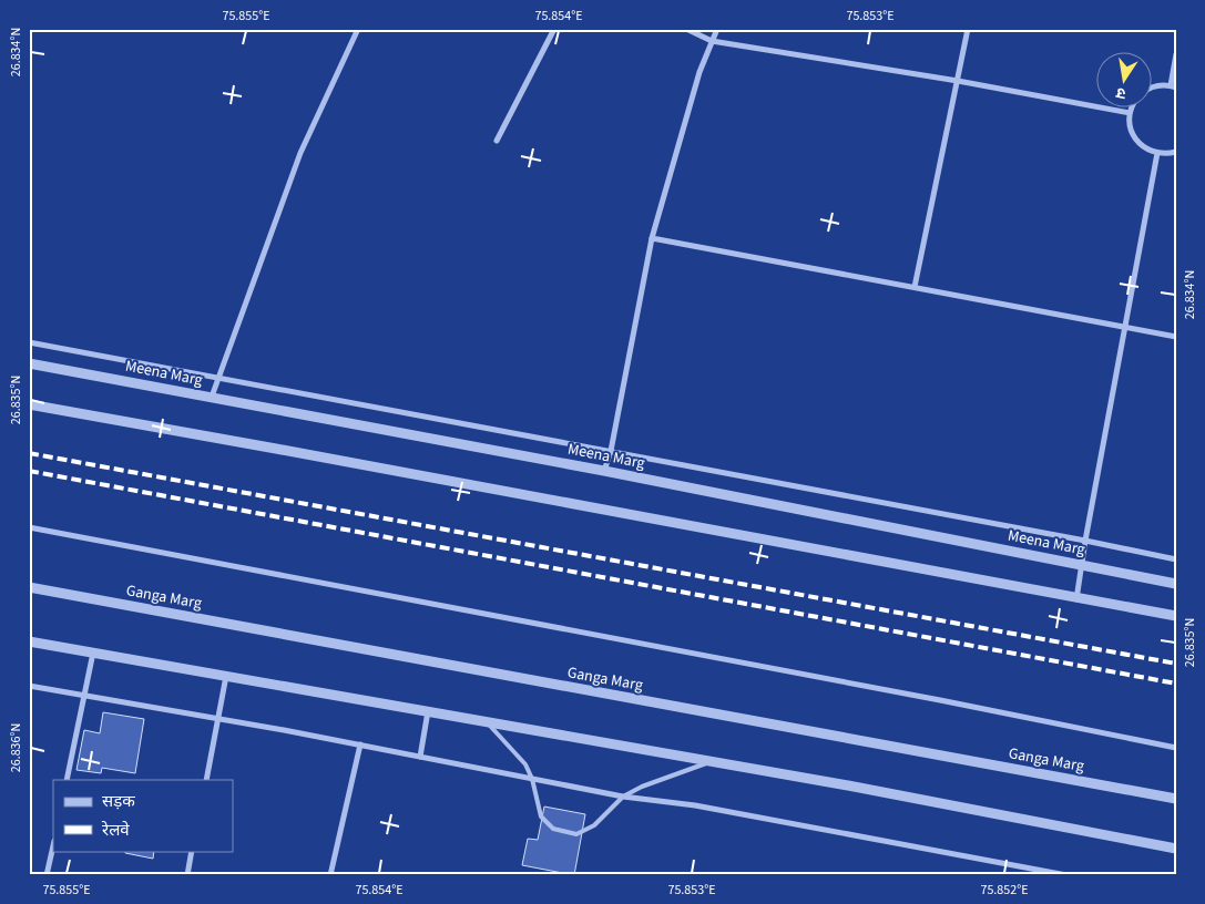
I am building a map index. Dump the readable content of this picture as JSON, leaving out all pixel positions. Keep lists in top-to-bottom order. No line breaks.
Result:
{"streets":{"street":["Meena Marg","Ganga Marg"]},"legend":["सड़क","रेलवे"],"north":"bottom","coordinates":["75.855°E","75.854°E","75.853°E","26.834°N","26.835°N","26.836°N","75.852°E"]}
